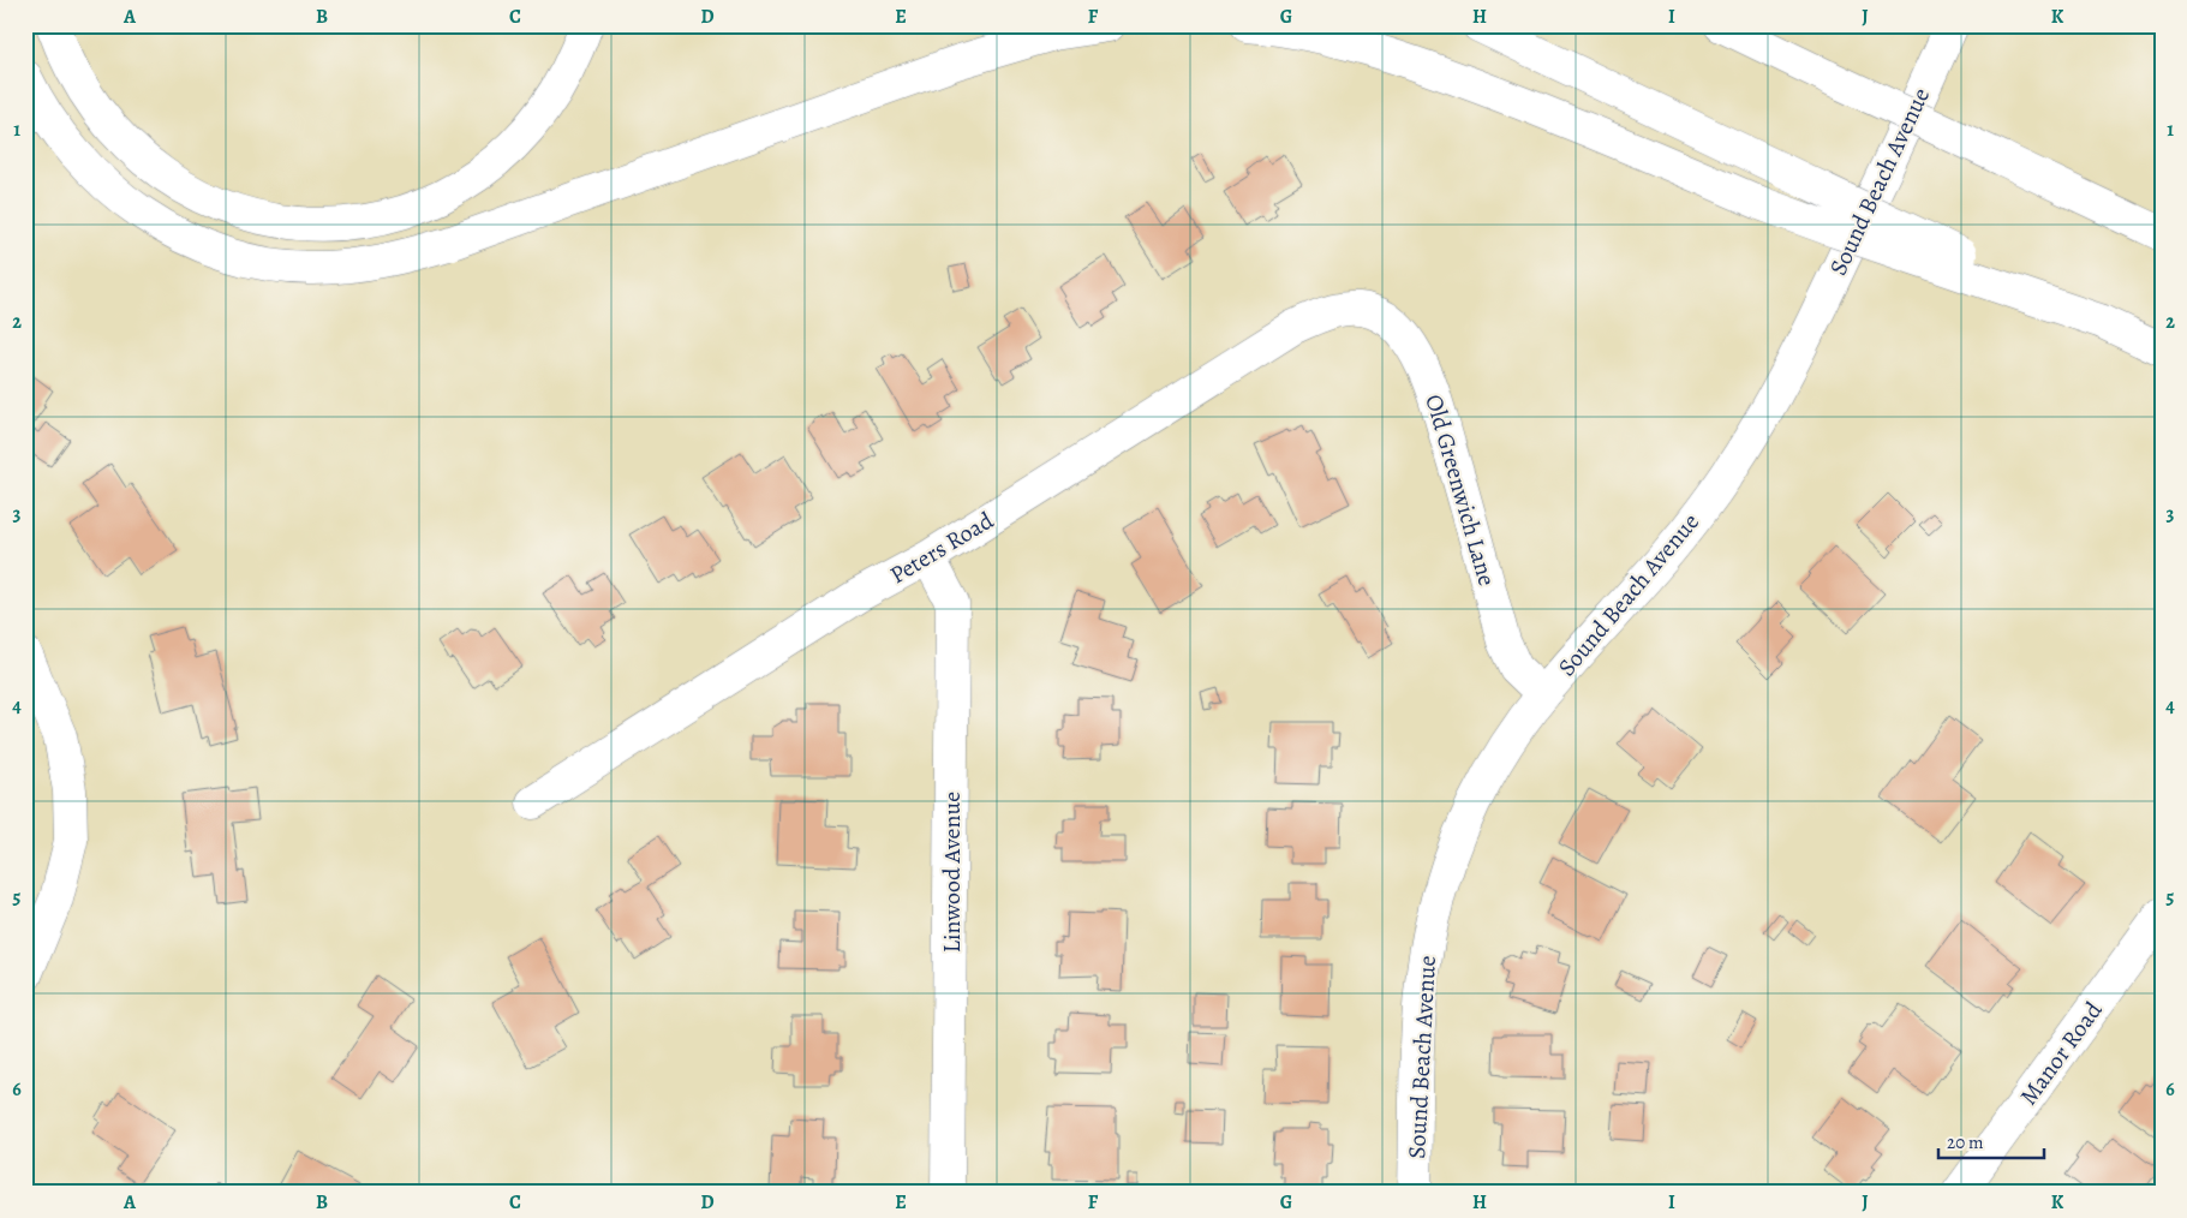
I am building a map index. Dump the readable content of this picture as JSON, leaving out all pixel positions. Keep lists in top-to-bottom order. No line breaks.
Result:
{"streets":{"main road":["Sound Beach Avenue","Old Greenwich Lane","Peters Road","Linwood Avenue","Manor Road"]},"crossings":[["Sound Beach Avenue","Old Greenwich Lane"],["Old Greenwich Lane","Peters Road"],["Peters Road","Linwood Avenue"]],"scale_bar":"20 m","grid":{"columns":["A","B","C","D","E","F","G","H","I","J","K"],"rows":["1","2","3","4","5","6"]}}
